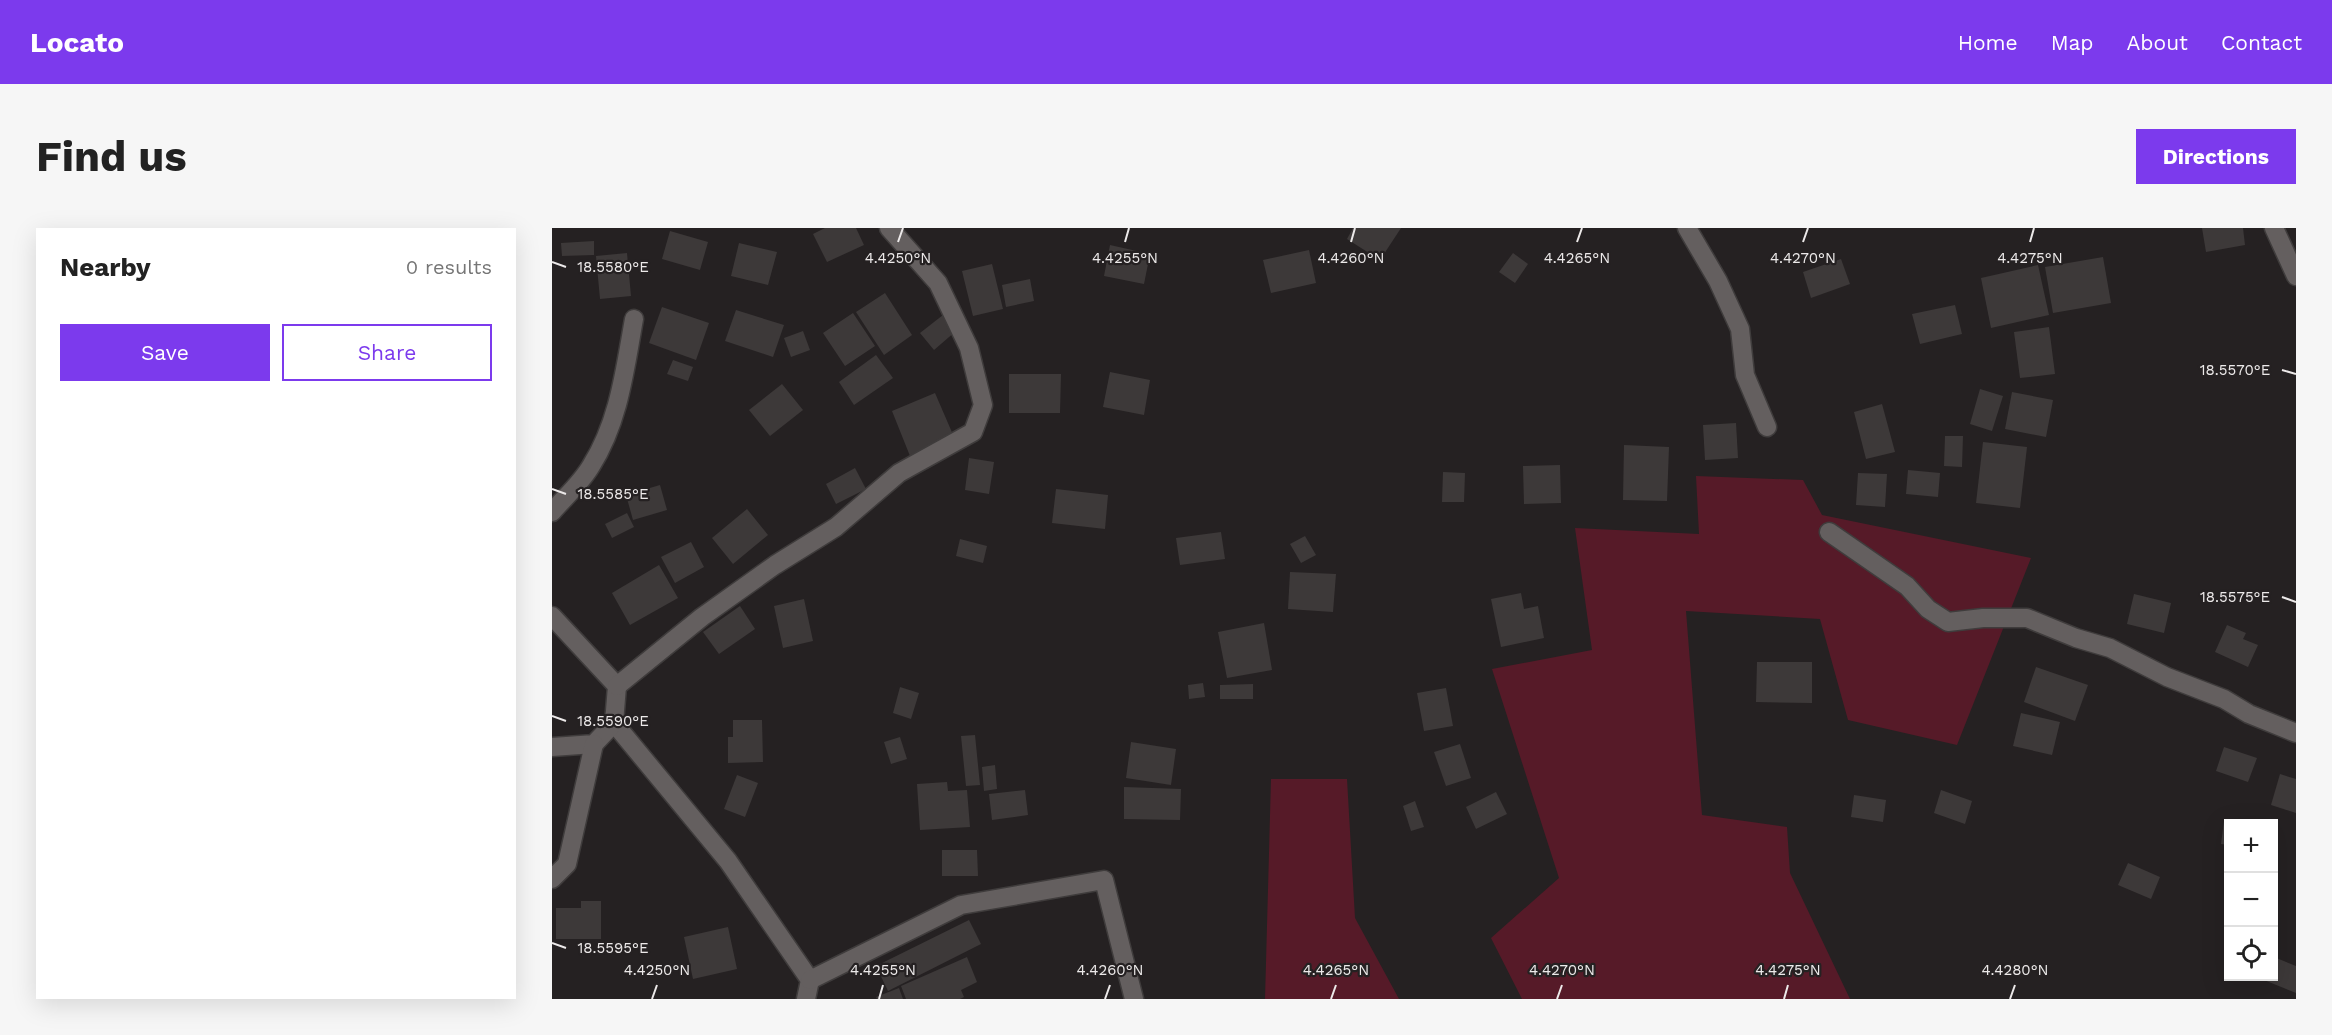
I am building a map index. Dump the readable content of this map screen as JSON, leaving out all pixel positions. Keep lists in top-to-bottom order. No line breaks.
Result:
{"page":{"header":"Locato","nav":["Home","Map","About","Contact"],"buttons":["Directions",["Save","Share"]],"title":"Find us","heading":["Nearby","0 results"],"map_buttons":["+","−"]},"coordinates":["4.4250°N","4.4255°N","4.4260°N","4.4265°N","4.4270°N","4.4275°N","18.5580°E","18.5570°E","18.5585°E","18.5575°E","18.5590°E","18.5595°E","4.4280°N"]}
